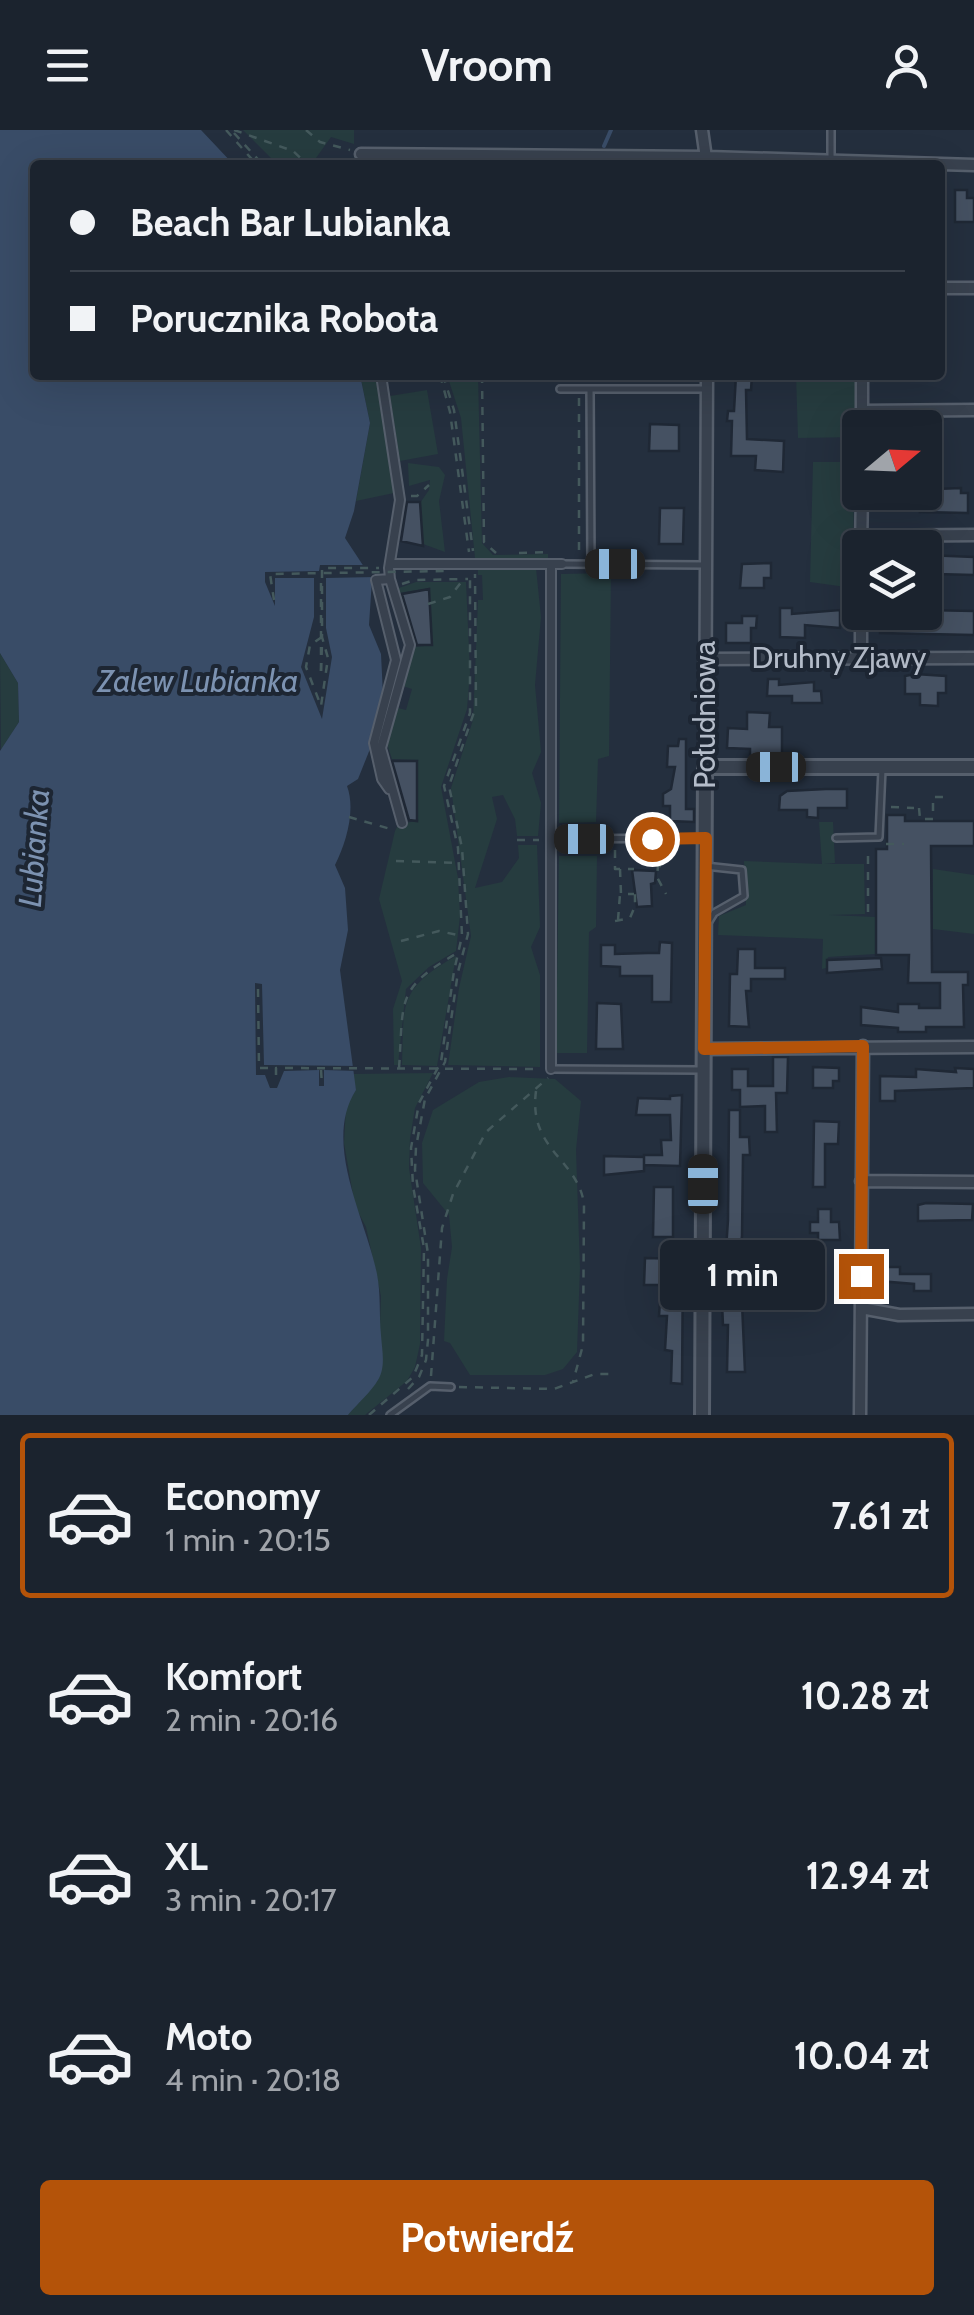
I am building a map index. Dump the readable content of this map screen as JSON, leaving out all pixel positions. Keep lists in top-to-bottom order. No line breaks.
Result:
{"streets":{"street":["Druhny Zjawy","Południowa"]},"crossings":[["Druhny Zjawy","Południowa"]],"water":["Zalew Lubianka","Lubianka"],"north":"right","page":{"header":"Vroom","banner":["Beach Bar Lubianka","Porucznika Robota"],"bubble":"1 min","list":[{"name":"Economy","note":"1 min · 20:15","value":"7.61 zł"},{"name":"Komfort","note":"2 min · 20:16","value":"10.28 zł"},{"name":"XL","note":"3 min · 20:17","value":"12.94 zł"},{"name":"Moto","note":"4 min · 20:18","value":"10.04 zł"}],"buttons":"Potwierdź"}}
